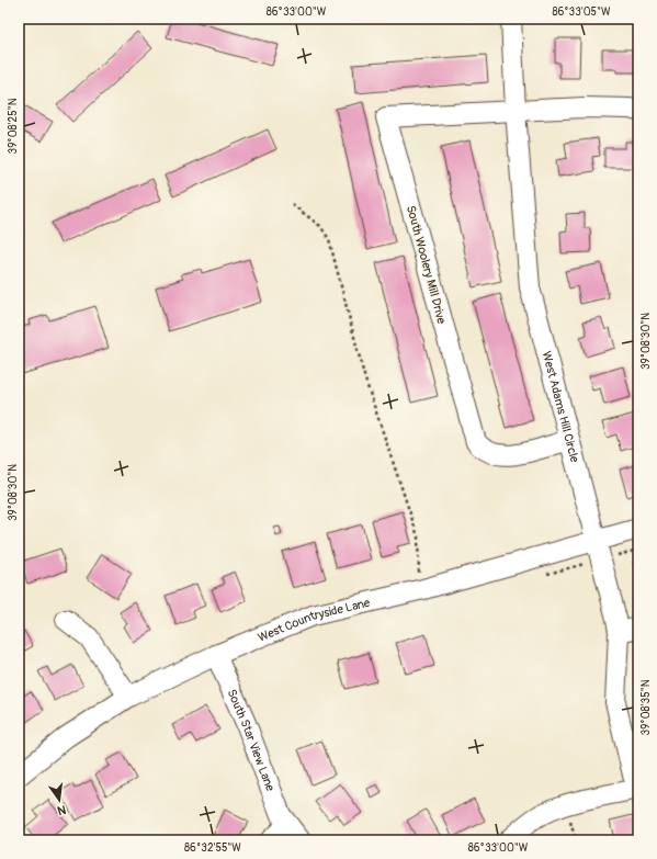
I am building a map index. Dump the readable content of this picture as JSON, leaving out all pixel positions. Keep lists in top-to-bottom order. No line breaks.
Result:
{"streets":{"street":["South Woolery Mill Drive","West Adams Hill Circle","West Countryside Lane","South Star View Lane"]},"crossings":[["South Woolery Mill Drive","West Adams Hill Circle"],["West Adams Hill Circle","West Countryside Lane"],["West Countryside Lane","South Star View Lane"]],"north":"bottom","coordinates":["86°33'00\"W","86°33'05\"W","39°08'25\"N","39°08'30\"N","39°08'35\"N","86°32'55\"W"]}
